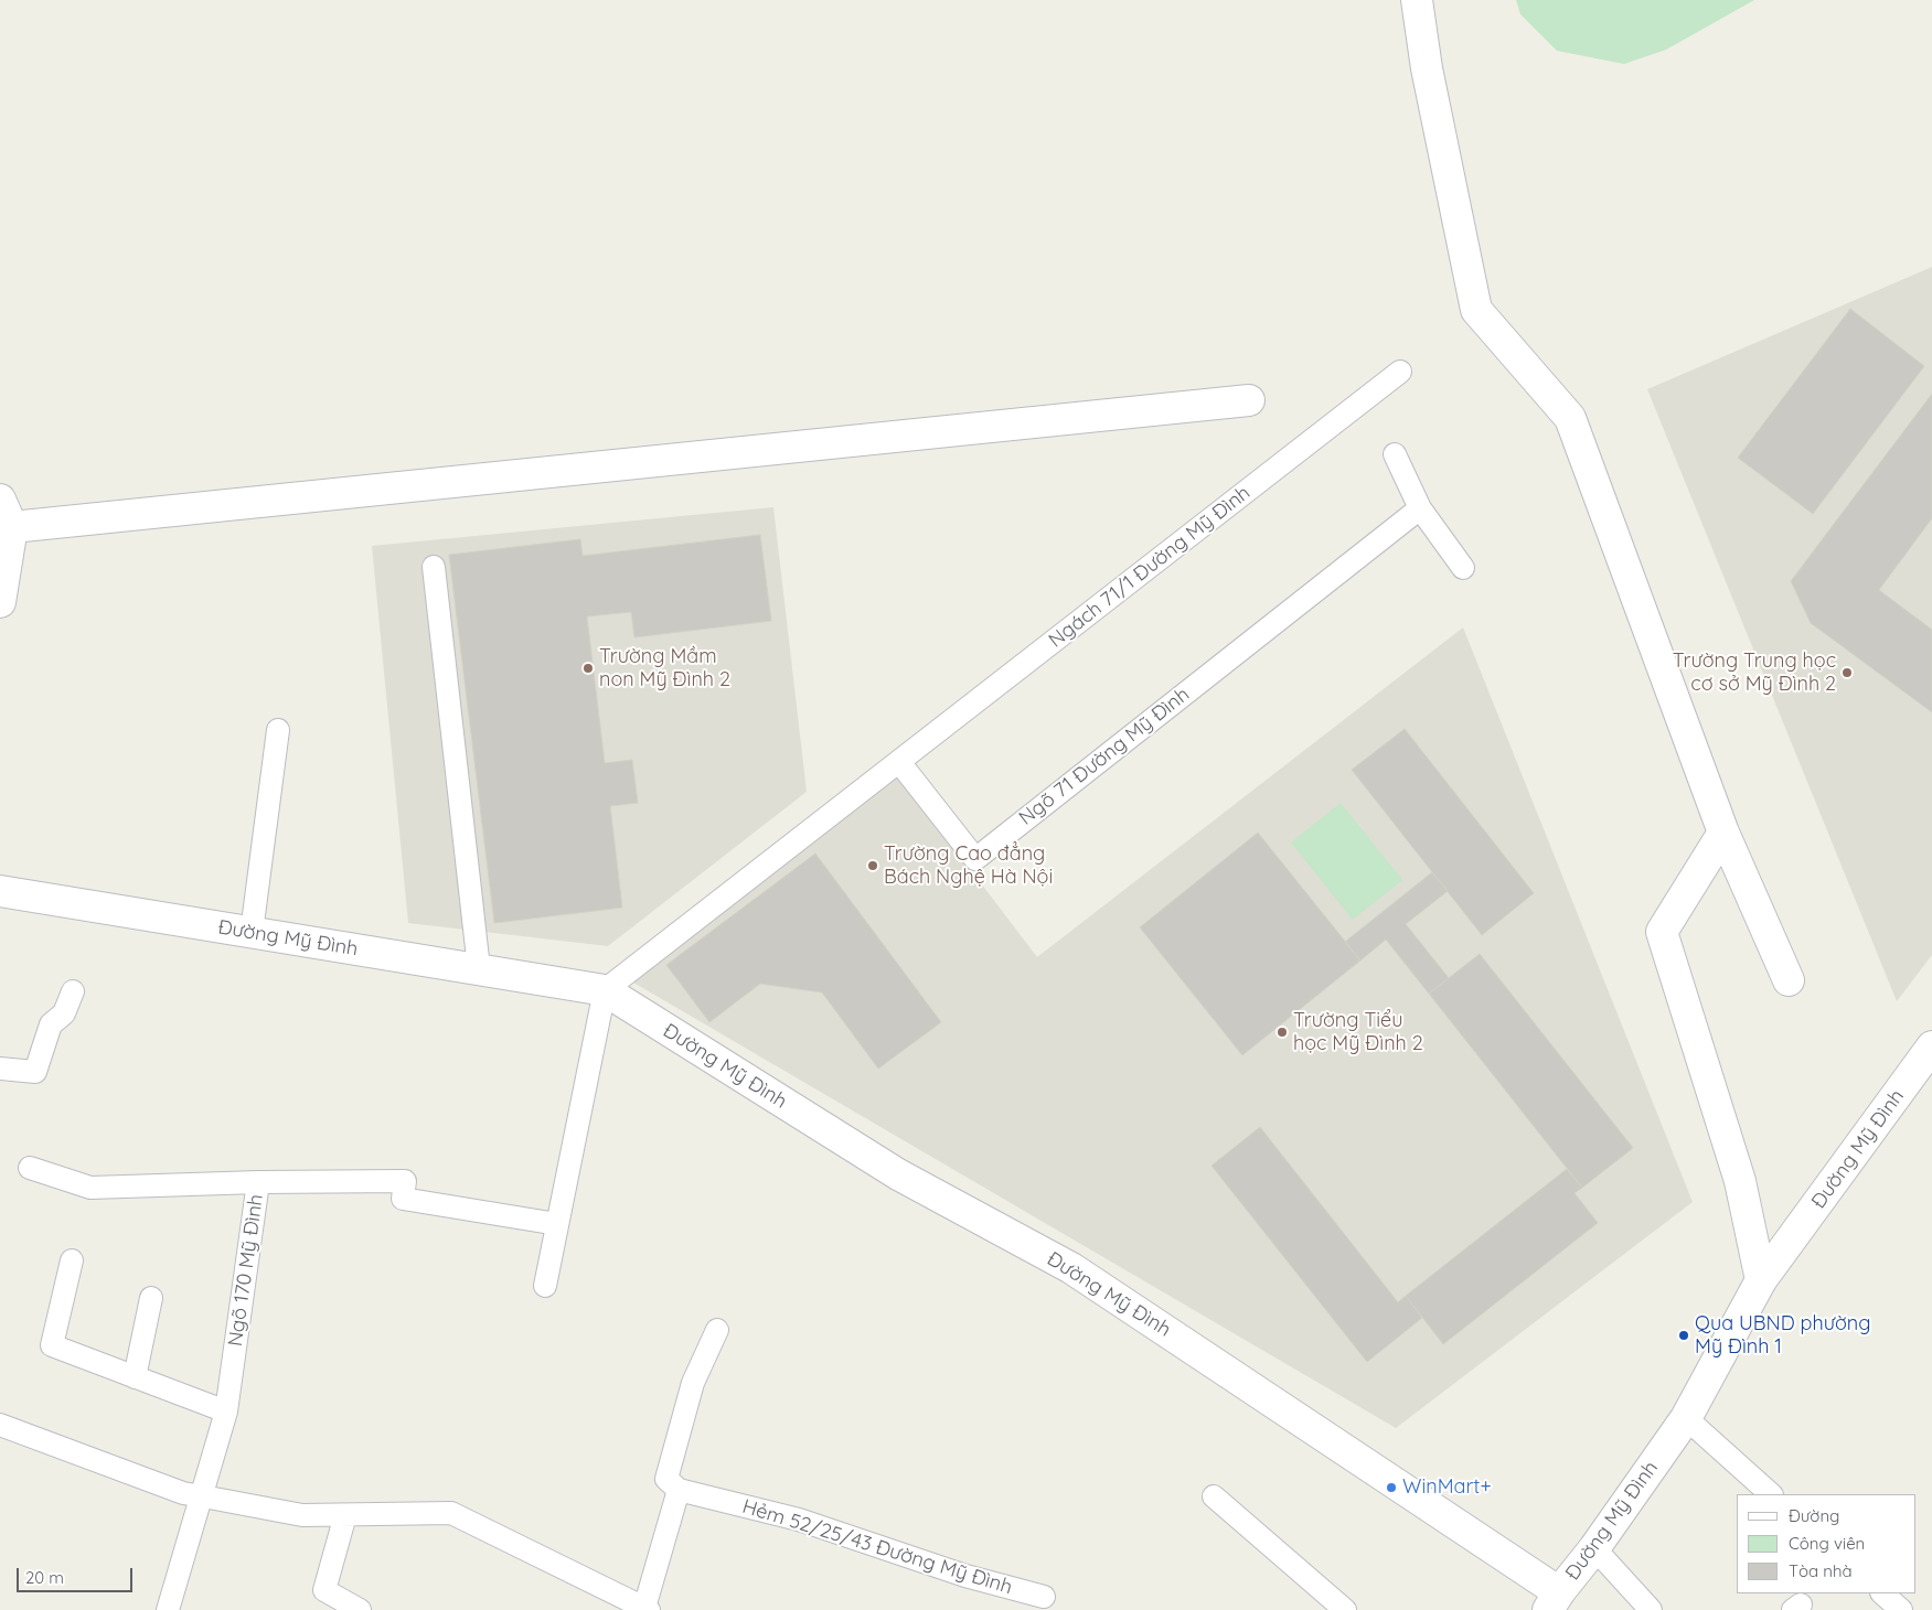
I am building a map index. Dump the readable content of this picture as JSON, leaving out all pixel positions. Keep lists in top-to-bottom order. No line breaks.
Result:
{"streets":{"street":["Đường Mỹ Đình"],"lane":["Ngách 71/1 Đường Mỹ Đình","Ngõ 71 Đường Mỹ Đình","Ngõ 170 Mỹ Đình","Hẻm 52/25/43 Đường Mỹ Đình"]},"crossings":[["Ngách 71/1 Đường Mỹ Đình","Ngõ 71 Đường Mỹ Đình"]],"places":["Trường Mầm non Mỹ Đình 2","Trường Trung học cơ sở Mỹ Đình 2","Trường Cao đẳng Bách Nghệ Hà Nội","Trường Tiểu học Mỹ Đình 2","Qua UBND phường Mỹ Đình 1","WinMart+"],"legend":["Đường","Công viên","Tòa nhà"],"scale_bar":"20 m"}
